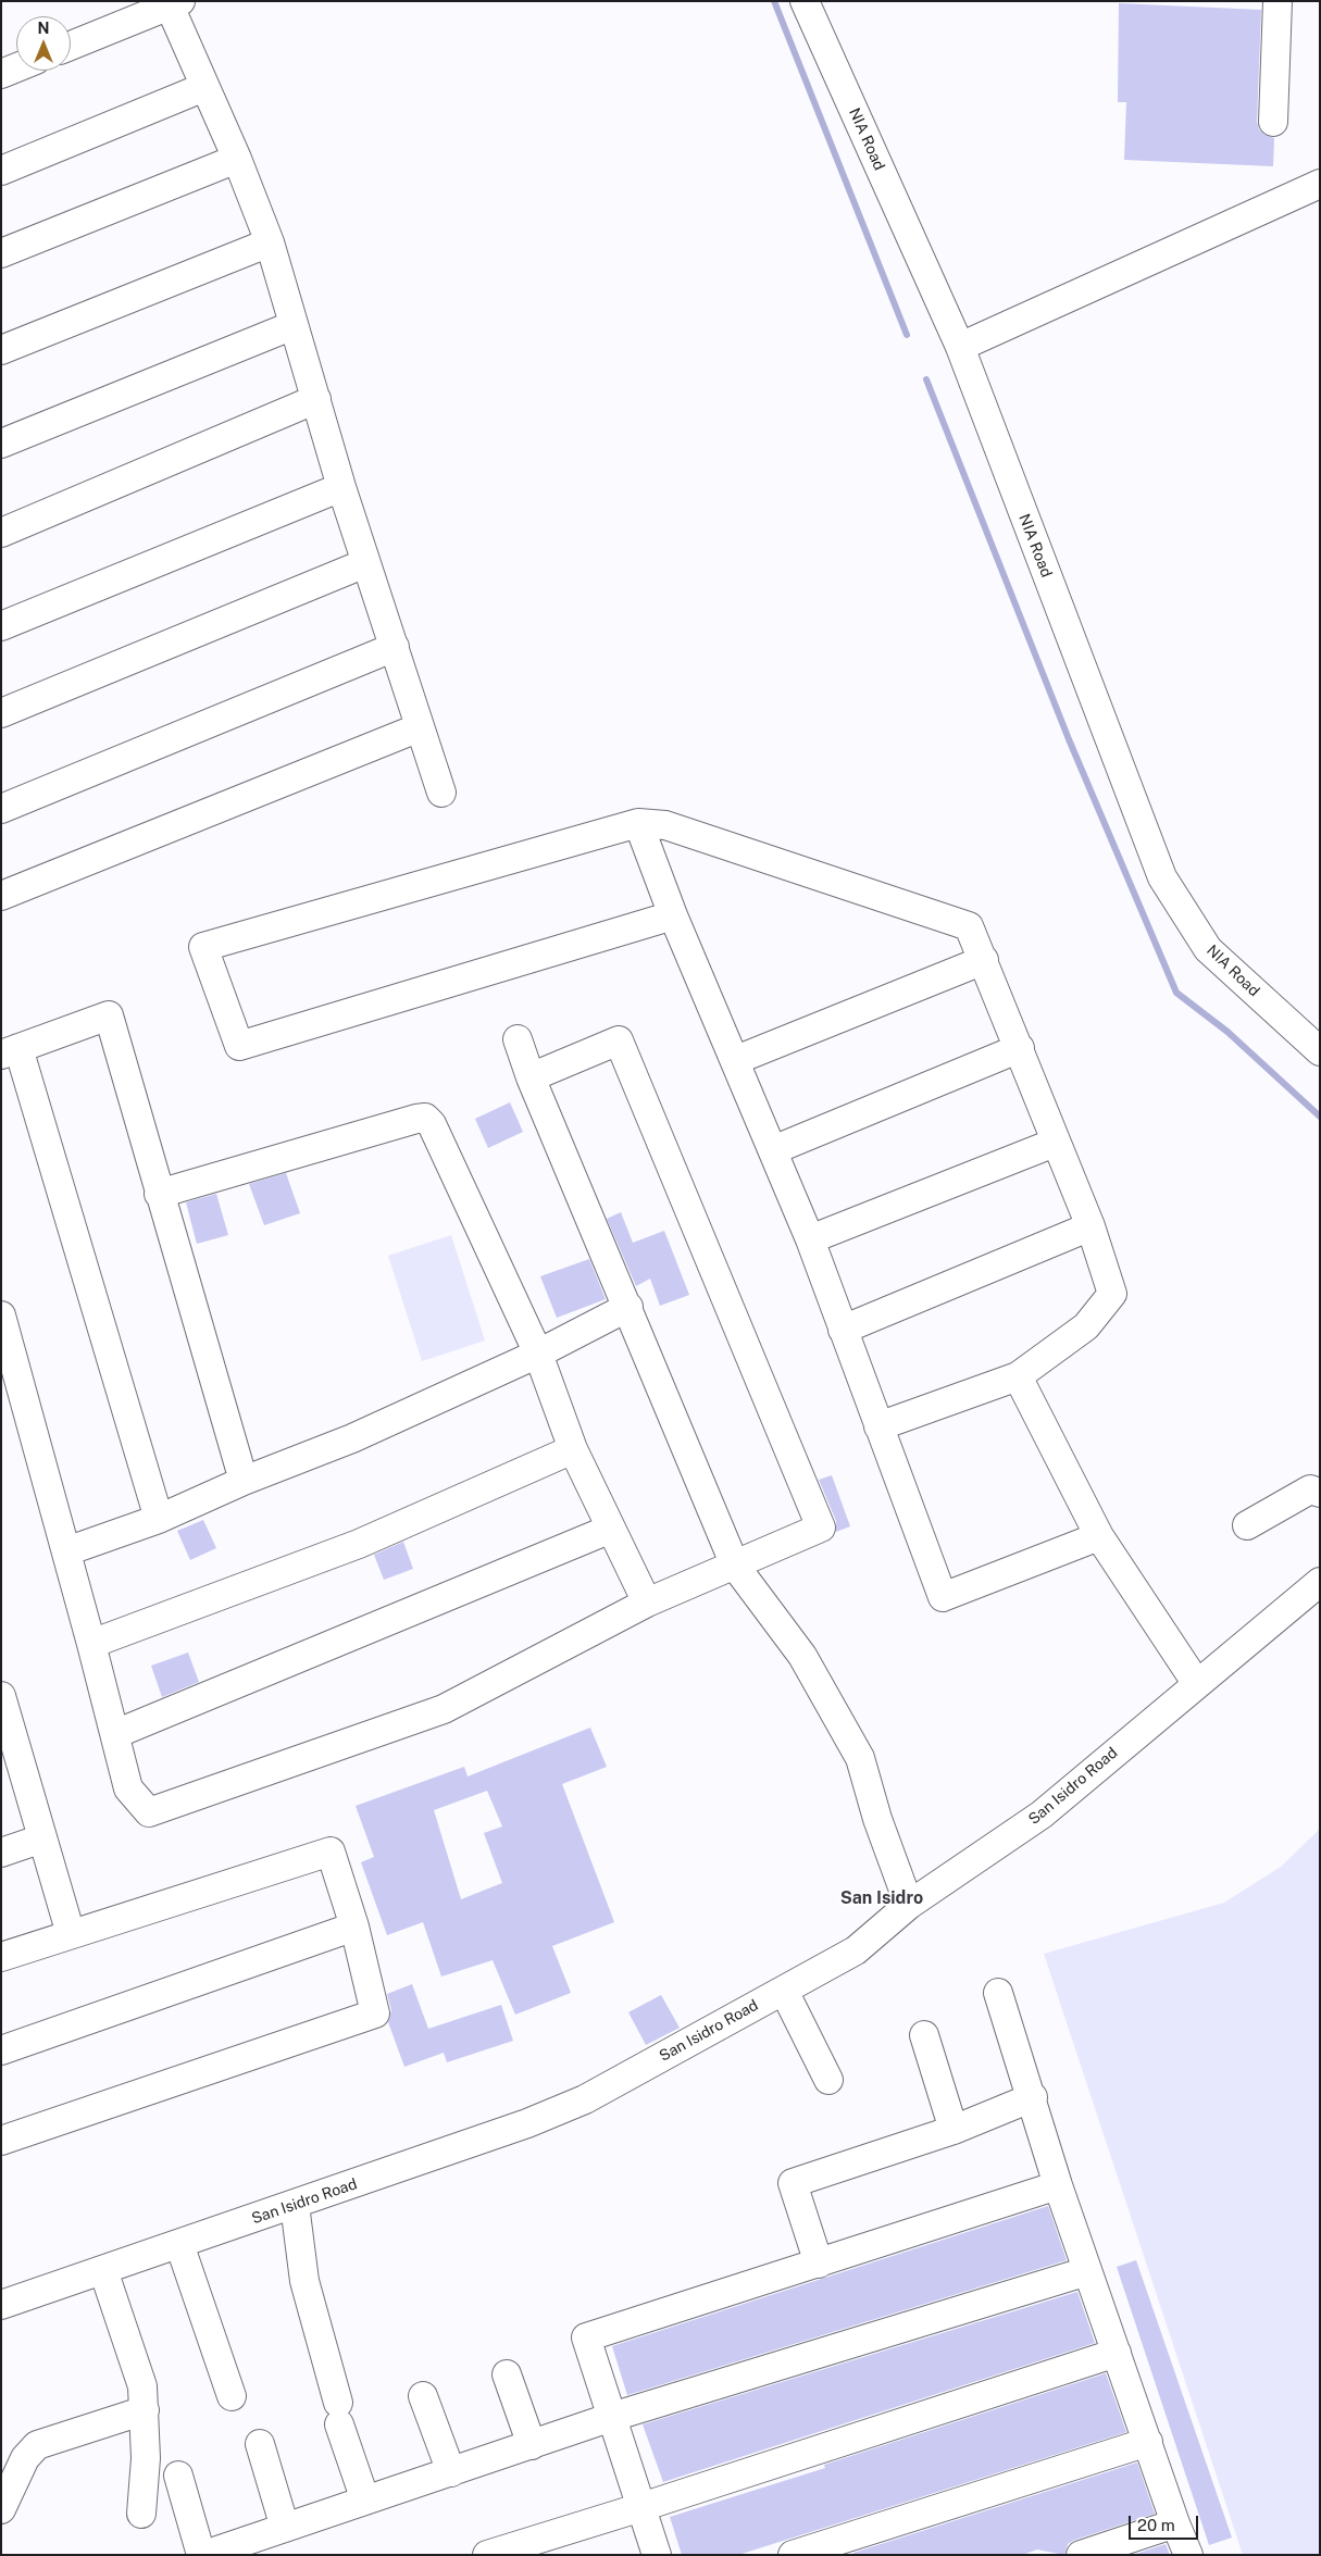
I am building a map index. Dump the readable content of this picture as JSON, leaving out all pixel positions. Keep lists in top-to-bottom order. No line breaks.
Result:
{"streets":{"street":["NIA Road","San Isidro Road"]},"districts":["San Isidro"],"scale_bar":"20 m","north":"top"}
